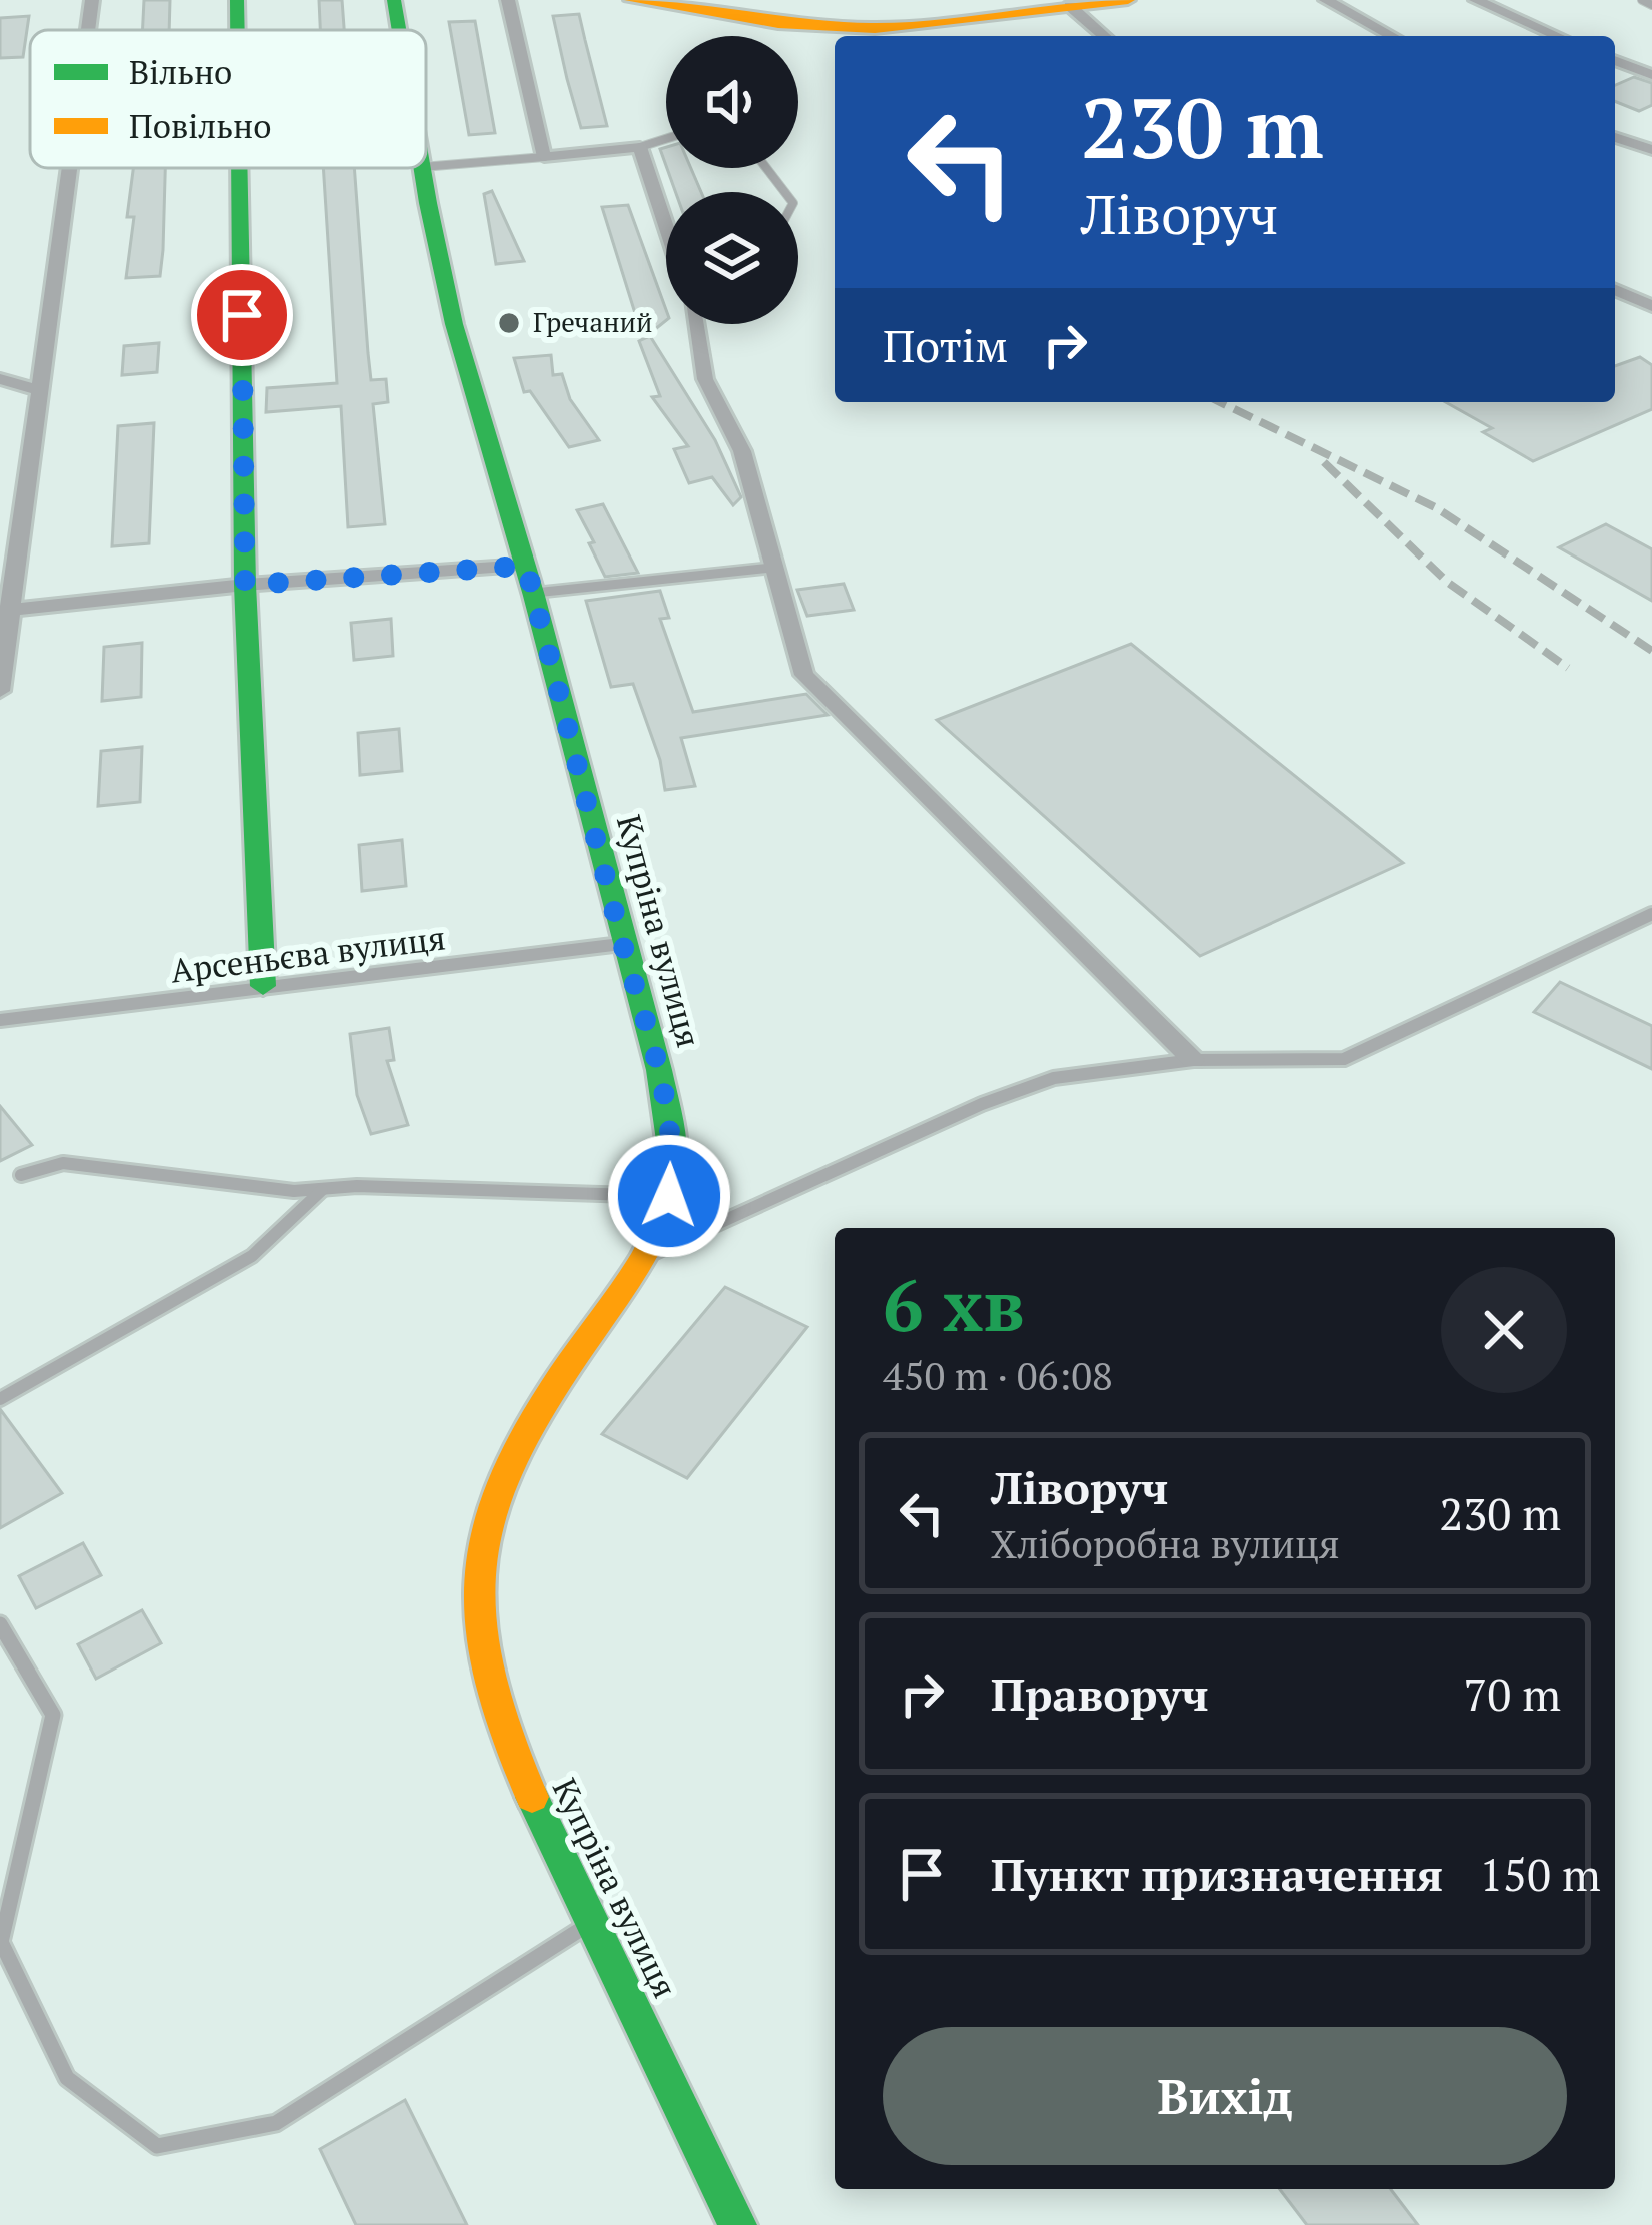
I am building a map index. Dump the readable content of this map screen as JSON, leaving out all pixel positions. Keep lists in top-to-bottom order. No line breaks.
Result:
{"streets":{"main road":["Купріна вулиця"],"lane":["Арсеньєва вулиця"]},"crossings":[["Купріна вулиця","Арсеньєва вулиця"]],"places":["Гречаний"],"legend":["Вільно","Повільно"],"page":{"turn":["230 m","Ліворуч"],"then":"Потім","heading":["6 хв","450 m · 06:08"],"list":[{"name":"Ліворуч","note":"Хліборобна вулиця","value":"230 m"},{"name":"Праворуч","value":"70 m"},{"name":"Пункт призначення","value":"150 m"}],"buttons":"Вихід"}}
